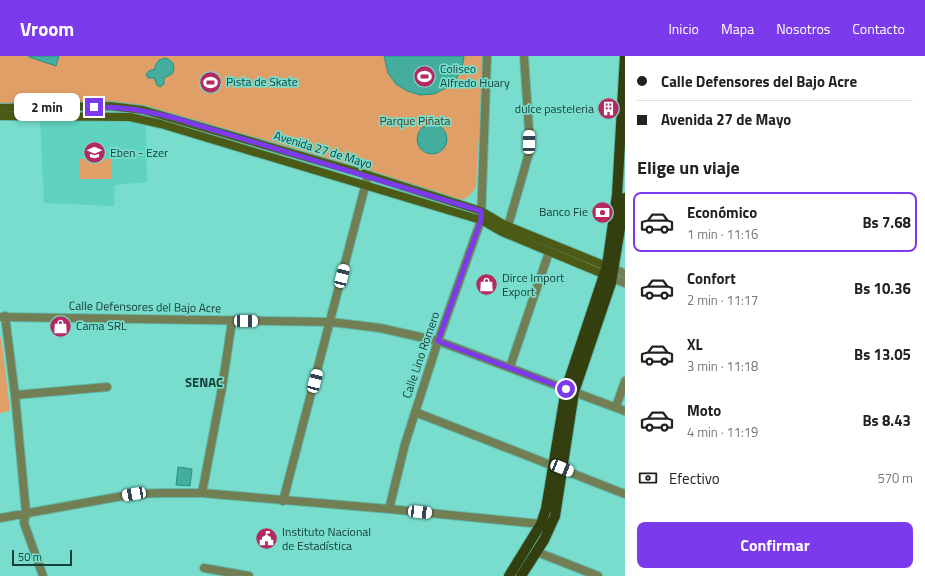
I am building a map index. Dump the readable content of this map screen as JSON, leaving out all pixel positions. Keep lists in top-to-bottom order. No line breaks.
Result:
{"streets":{"main road":["Avenida 27 de Mayo"],"street":["Calle Defensores del Bajo Acre","Calle Lino Romero"]},"crossings":[["Avenida 27 de Mayo","Calle Lino Romero"],["Calle Defensores del Bajo Acre","Calle Lino Romero"]],"districts":["SENAC"],"parks":["Parque Piñata"],"places":{"sports":["Coliseo Alfredo Huary","Pista de Skate"],"building":["dulce pasteleria"],"school or university":["Eben - Ezer"],"bank":["Banco Fie"],"shop":["Dirce Import Export","Cama SRL"],"public building":["Instituto Nacional de Estadística"]},"scale_bar":"50 m","page":{"header":"Vroom","nav":["Inicio","Mapa","Nosotros","Contacto"],"banner":["Calle Defensores del Bajo Acre","Avenida 27 de Mayo"],"bubble":"2 min","heading":"Elige un viaje","list":[{"name":"Económico","note":"1 min · 11:16","value":"Bs 7.68"},{"name":"Confort","note":"2 min · 11:17","value":"Bs 10.36"},{"name":"XL","note":"3 min · 11:18","value":"Bs 13.05"},{"name":"Moto","note":"4 min · 11:19","value":"Bs 8.43"}],"pay":["Efectivo","570 m"],"buttons":"Confirmar","scale":"50 m"}}
